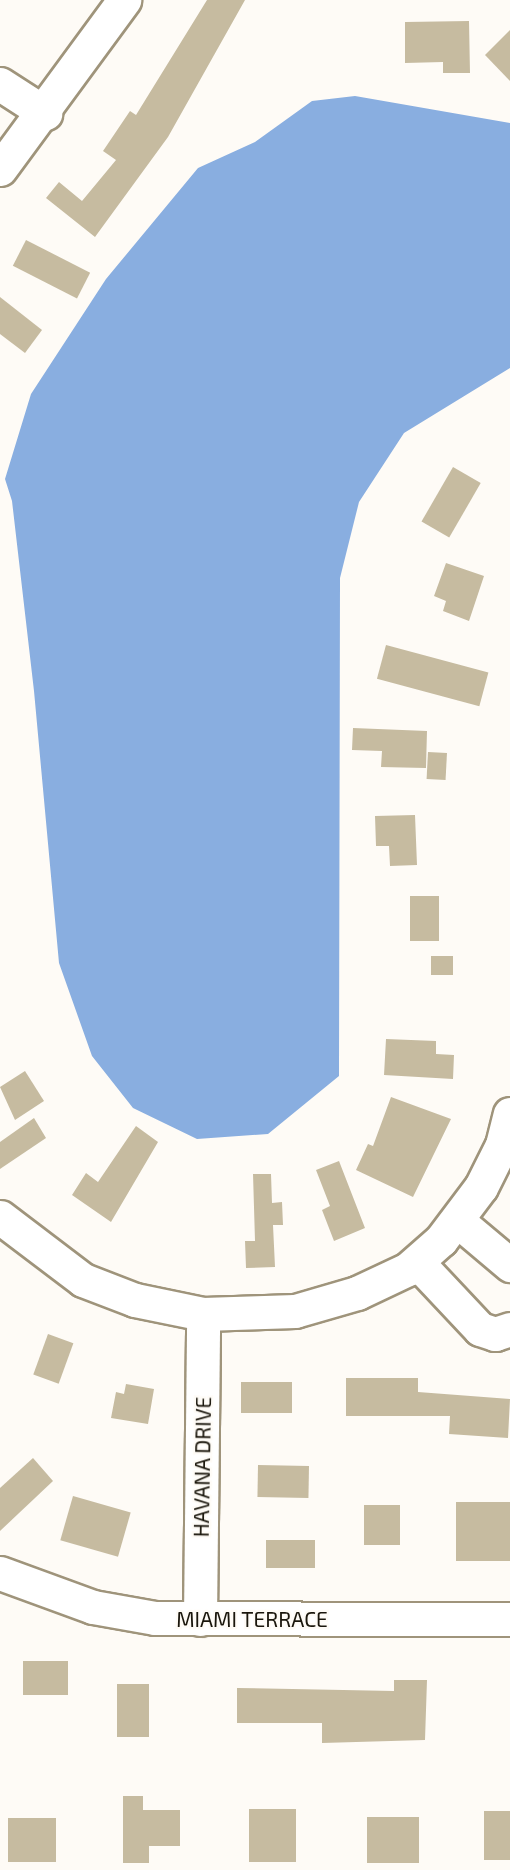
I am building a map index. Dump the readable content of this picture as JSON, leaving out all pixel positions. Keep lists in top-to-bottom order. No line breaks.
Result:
{"streets":{"street":["HAVANA DRIVE","MIAMI TERRACE"]},"crossings":[["HAVANA DRIVE","MIAMI TERRACE"]]}
